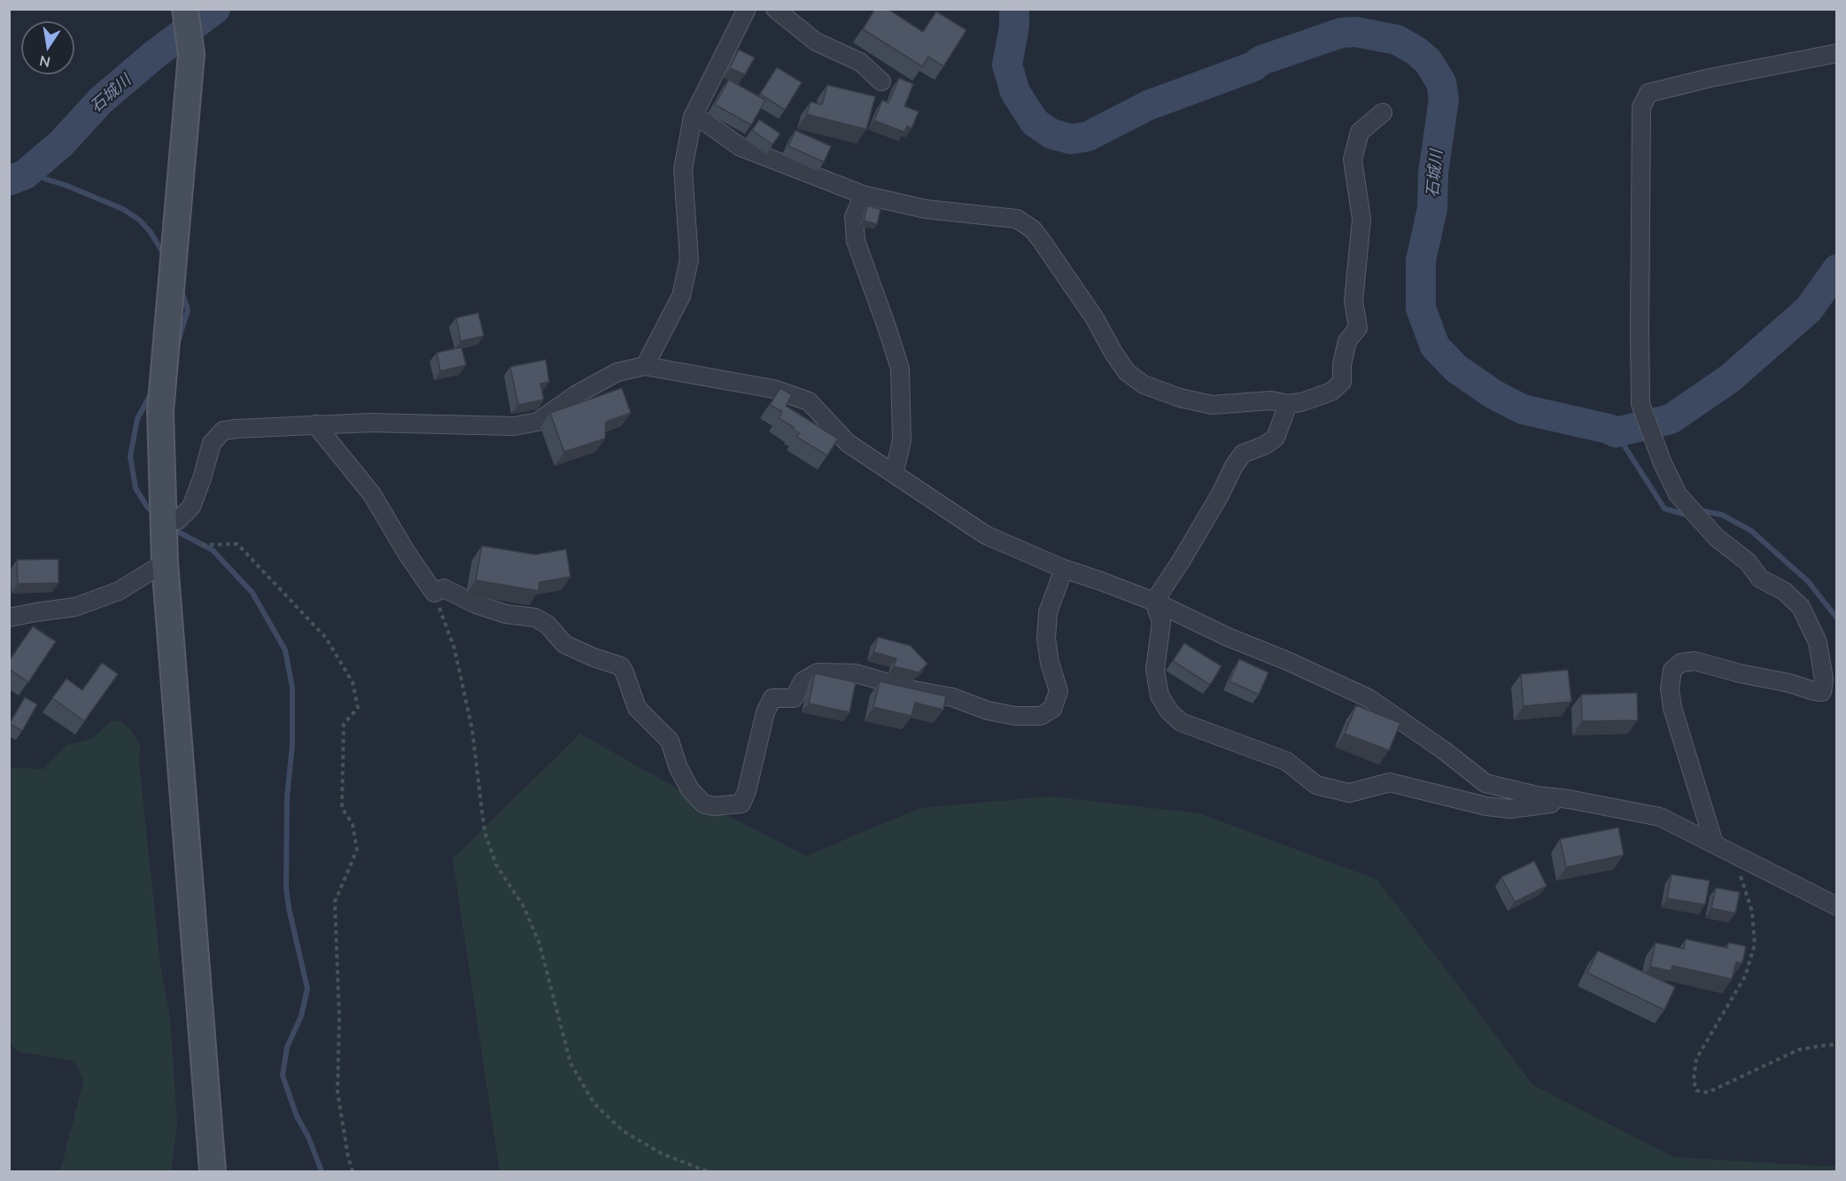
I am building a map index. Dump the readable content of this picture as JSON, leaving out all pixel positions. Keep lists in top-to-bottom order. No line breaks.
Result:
{"water":["石城川"],"north":"bottom"}
